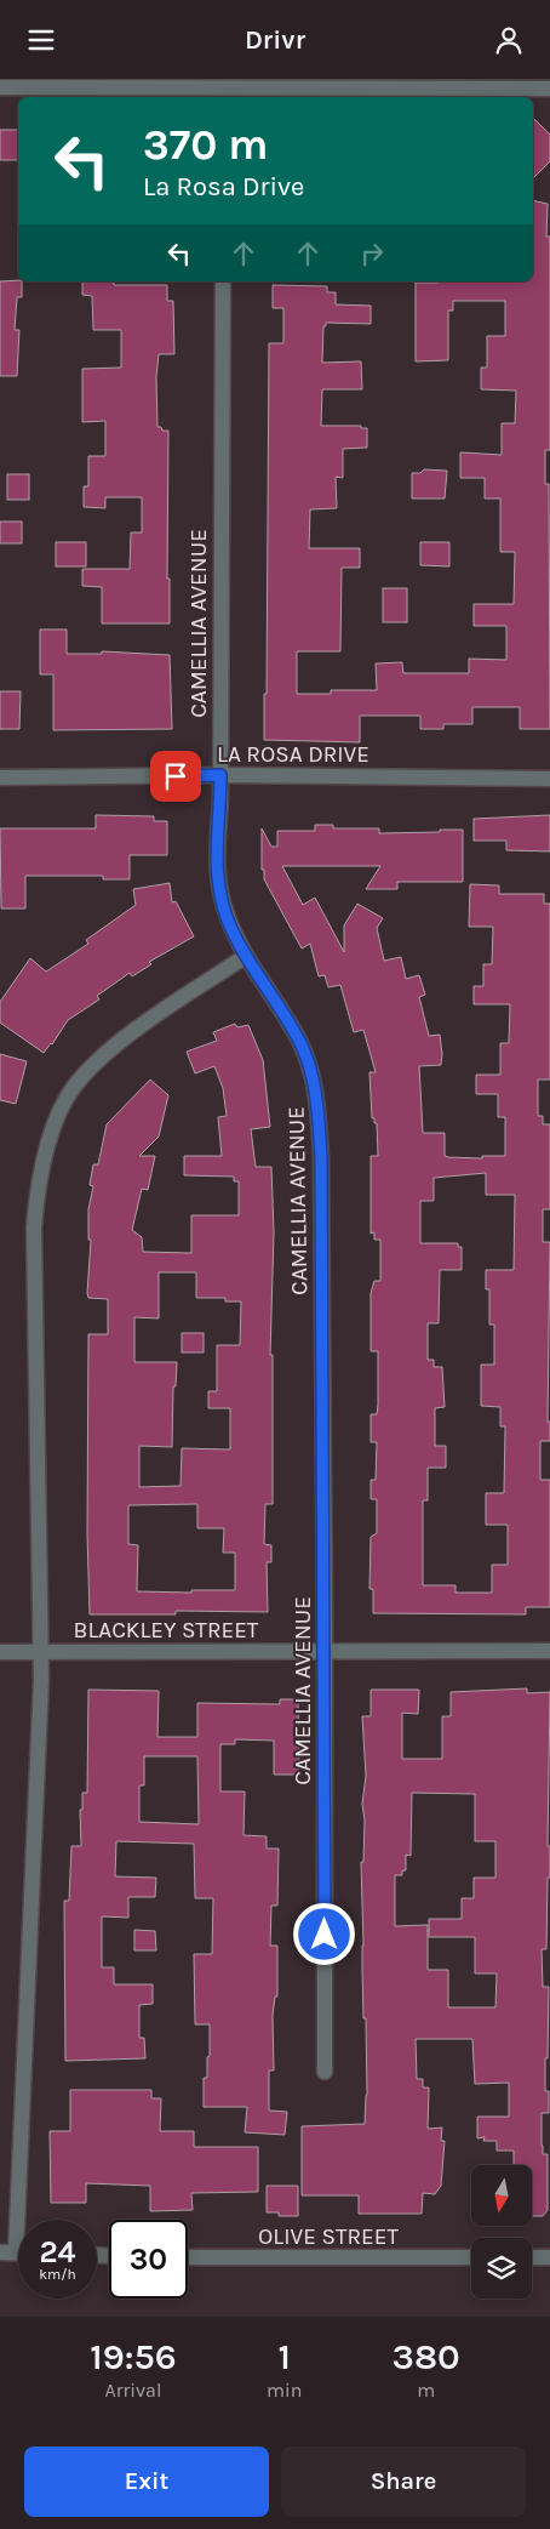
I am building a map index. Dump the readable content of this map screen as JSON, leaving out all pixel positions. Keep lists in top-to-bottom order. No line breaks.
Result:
{"streets":{"street":["CAMELLIA AVENUE","LA ROSA DRIVE","BLACKLEY STREET","OLIVE STREET"]},"crossings":[["CAMELLIA AVENUE","LA ROSA DRIVE"],["CAMELLIA AVENUE","BLACKLEY STREET"]],"north":"bottom","page":{"header":"Drivr","turn":["370 m","La Rosa Drive"],"speed":"24 km/h","limit":"30","eta":["19:56","Arrival","1","min","380","m"],"buttons":["Exit","Share"]}}
